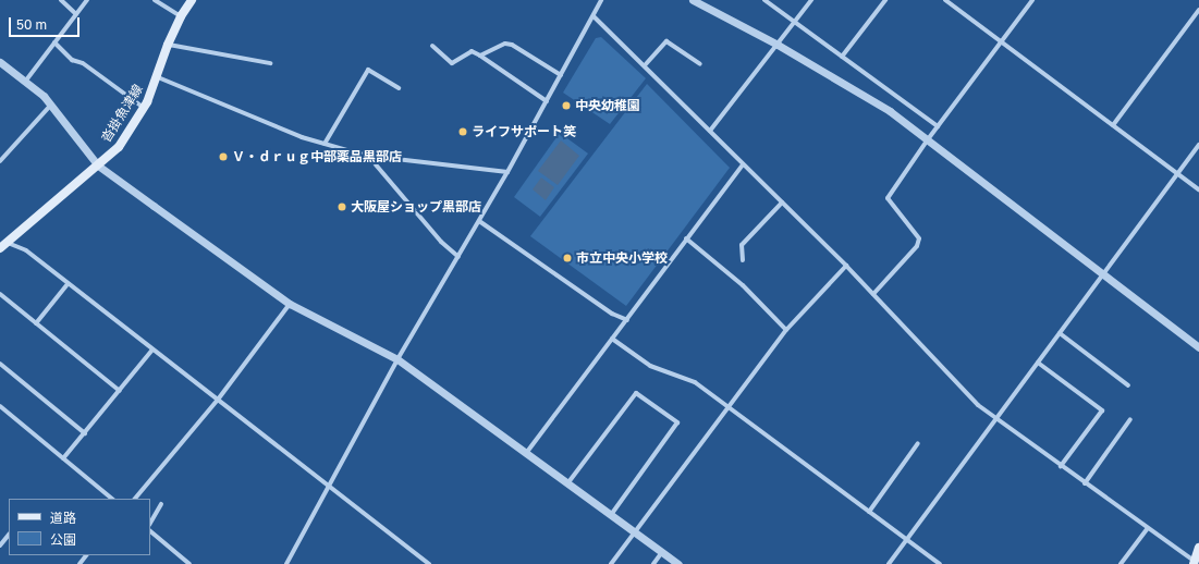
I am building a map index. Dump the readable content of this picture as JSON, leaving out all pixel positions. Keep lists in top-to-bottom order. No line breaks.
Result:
{"streets":{"main road":["沓掛魚津線"]},"places":["中央幼稚園","ライフサポート笑","Ｖ・ｄｒｕｇ中部薬品黒部店","大阪屋ショップ黒部店","市立中央小学校"],"legend":["道路","公園"],"scale_bar":"50 m"}
